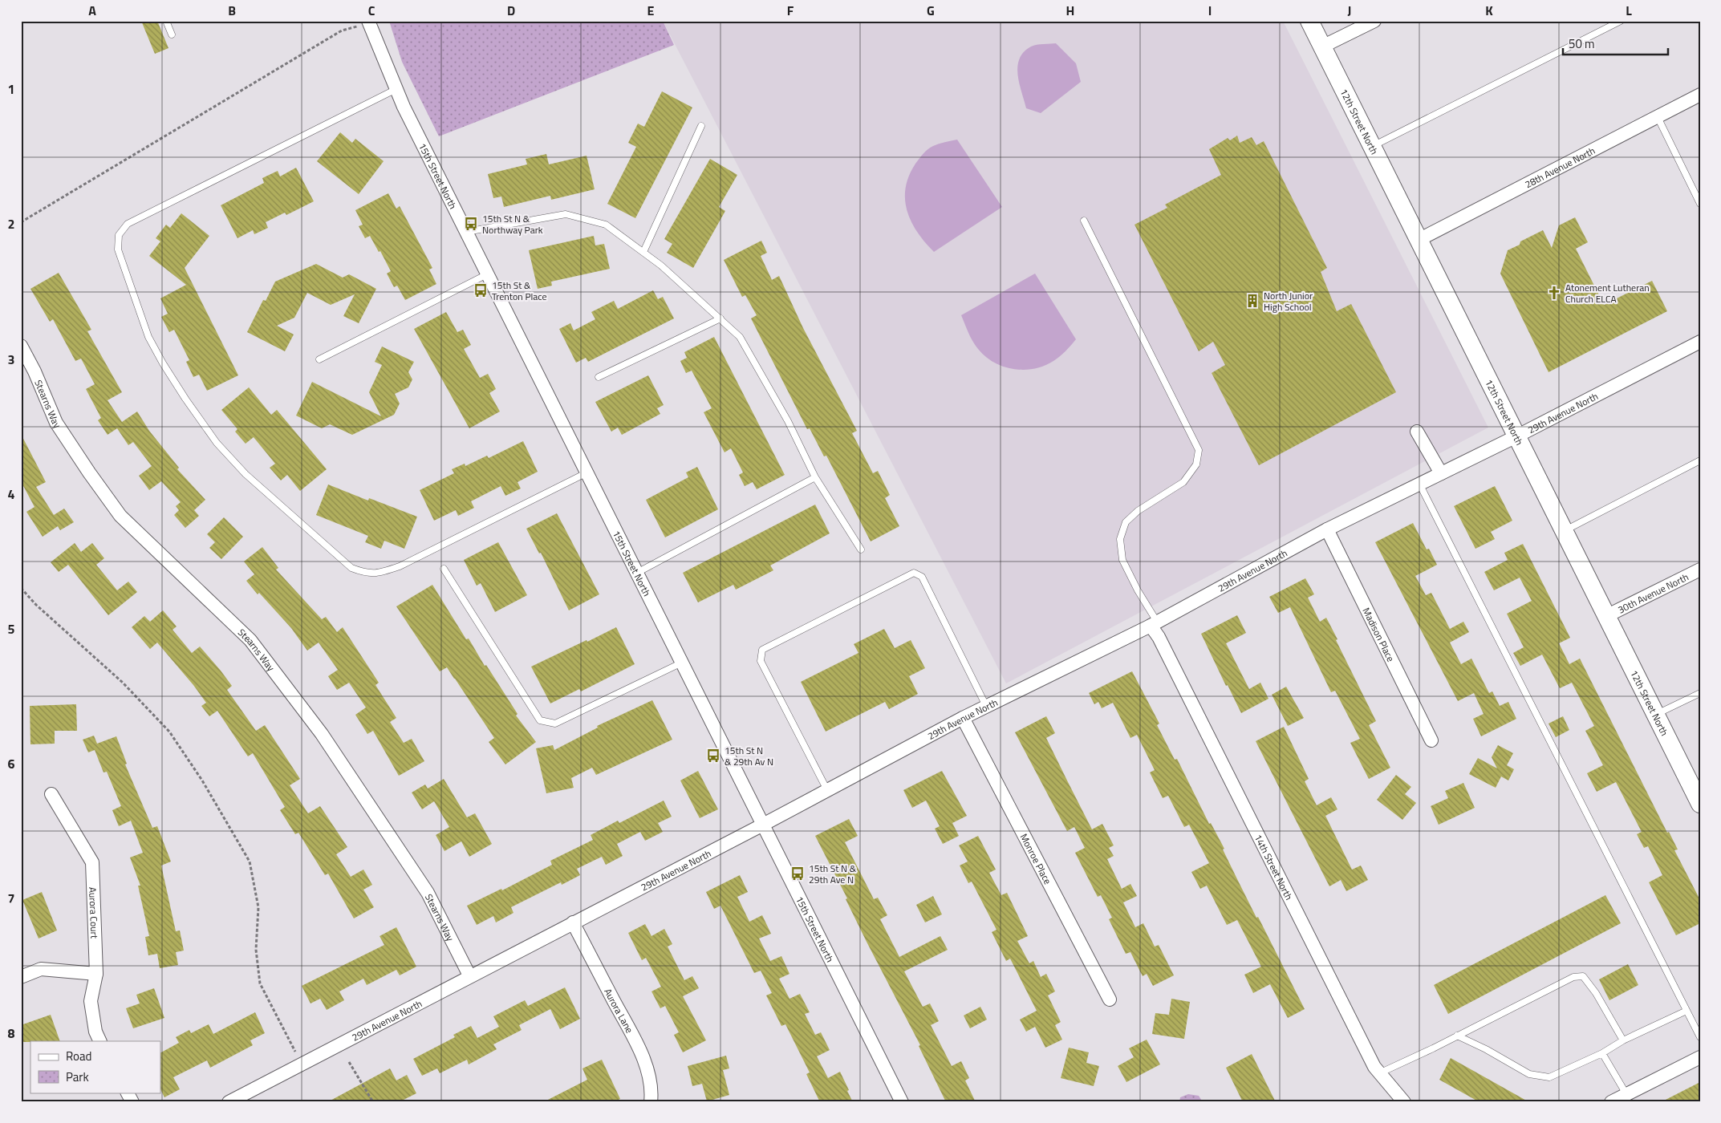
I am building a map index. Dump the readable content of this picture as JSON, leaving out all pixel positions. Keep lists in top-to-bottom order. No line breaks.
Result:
{"streets":{"street":["12th Street North","28th Avenue North","15th Street North","Stearns Way","29th Avenue North","30th Avenue North","Madison Place","Monroe Place","14th Street North","Aurora Court","Aurora Lane"]},"crossings":[["12th Street North","28th Avenue North"],["12th Street North","29th Avenue North"],["12th Street North","30th Avenue North"],["15th Street North","29th Avenue North"],["Stearns Way","29th Avenue North"],["29th Avenue North","Madison Place"],["29th Avenue North","Monroe Place"],["29th Avenue North","14th Street North"],["29th Avenue North","Aurora Lane"]],"places":{"bus stop":["15th St N & Northway Park","15th St & Trenton Place","15th St N & 29th Av N","15th St N & 29th Ave N"],"church":["Atonement Lutheran Church ELCA"],"building":["North Junior High School"]},"legend":["Road","Park"],"scale_bar":"50 m","grid":{"columns":["A","B","C","D","E","F","G","H","I","J","K","L"],"rows":["1","2","3","4","5","6","7","8"]}}
